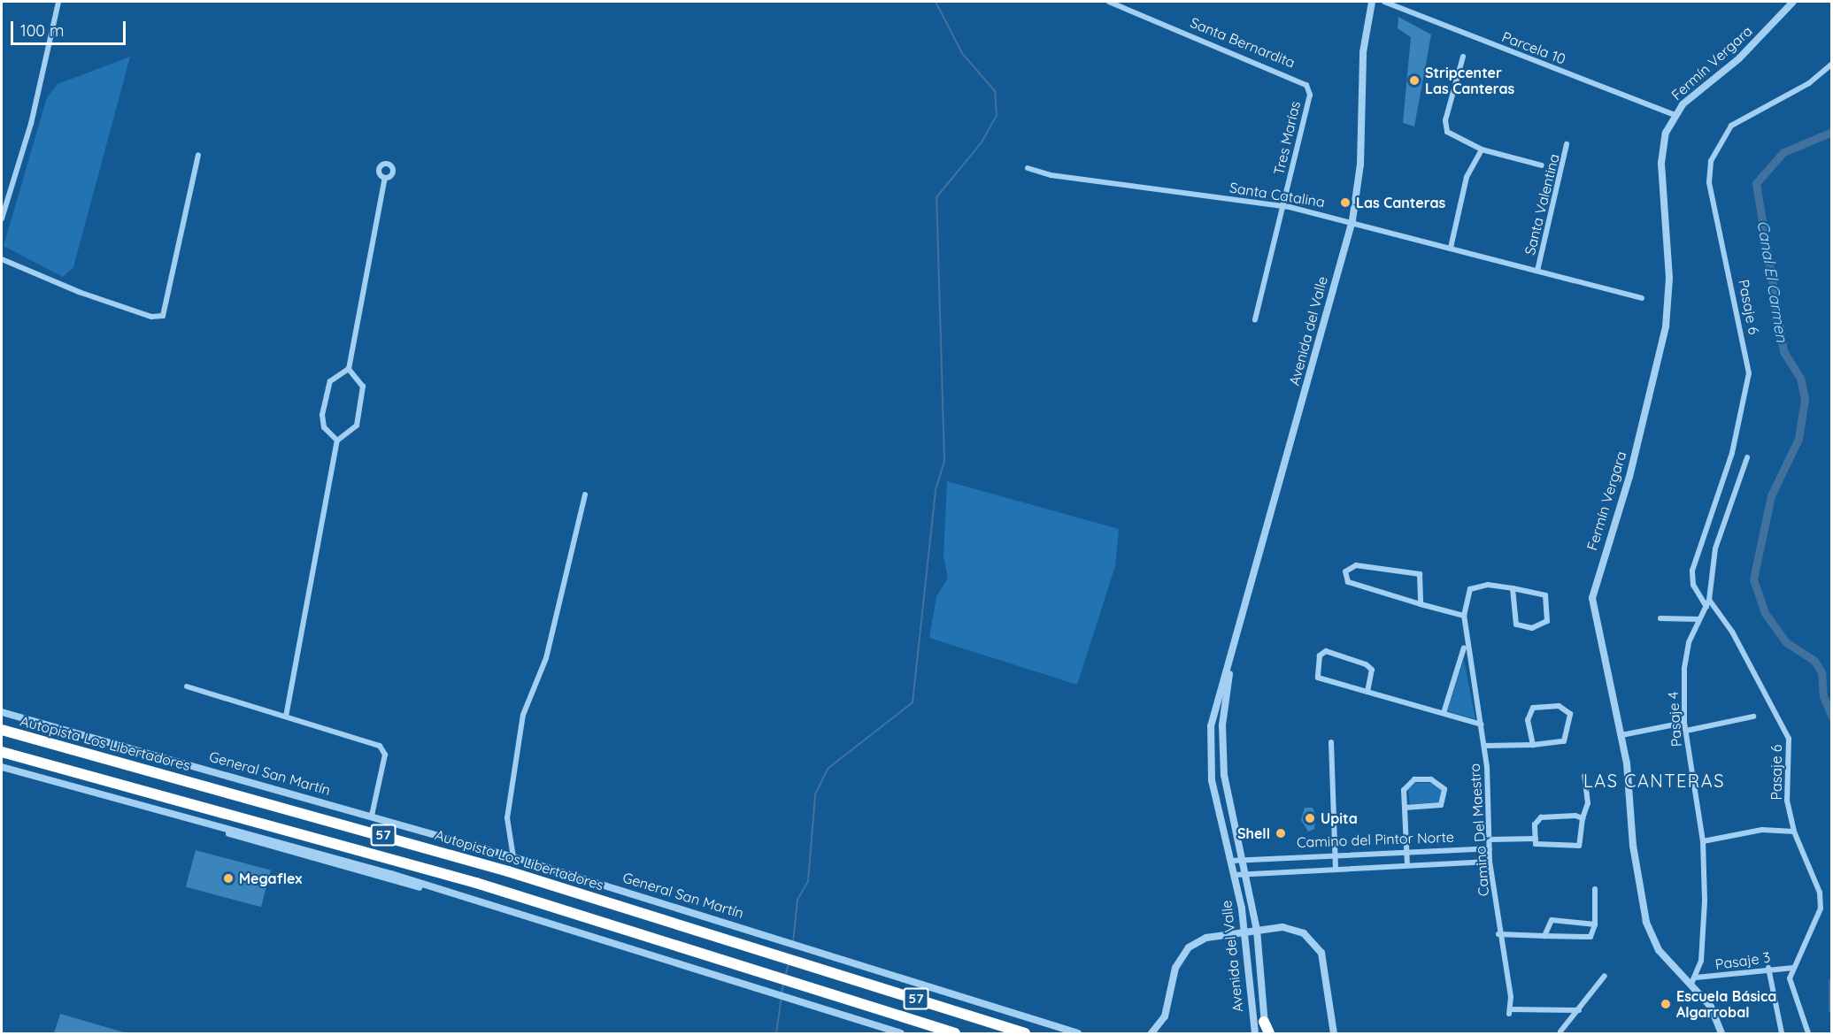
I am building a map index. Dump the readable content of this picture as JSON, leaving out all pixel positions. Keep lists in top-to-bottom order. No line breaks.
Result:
{"streets":{"highway":["Autopista Los Libertadores","57"],"street":["Santa Bernardita","Parcela 10","Fermín Vergara","Tres Marías","Santa Catalina","Santa Valentina","Pasaje 6","Avenida del Valle","Pasaje 4","General San Martín","Camino Del Maestro","Camino del Pintor Norte","Pasaje 3"]},"crossings":[["Santa Bernardita","Tres Marías"],["Parcela 10","Fermín Vergara"],["Fermín Vergara","Pasaje 4"],["Fermín Vergara","Pasaje 3"],["Tres Marías","Santa Catalina"],["Santa Catalina","Santa Valentina"],["Santa Catalina","Avenida del Valle"],["Pasaje 6","Pasaje 4"],["Pasaje 6","Pasaje 3"],["Avenida del Valle","Camino del Pintor Norte"],["Pasaje 4","Pasaje 3"],["Camino Del Maestro","Camino del Pintor Norte"]],"districts":["LAS CANTERAS"],"water":["Canal El Carmen"],"places":["Stripcenter Las Canteras","Las Canteras","Upita","Shell","Megaflex","Escuela Básica Algarrobal"],"scale_bar":"100 m"}
